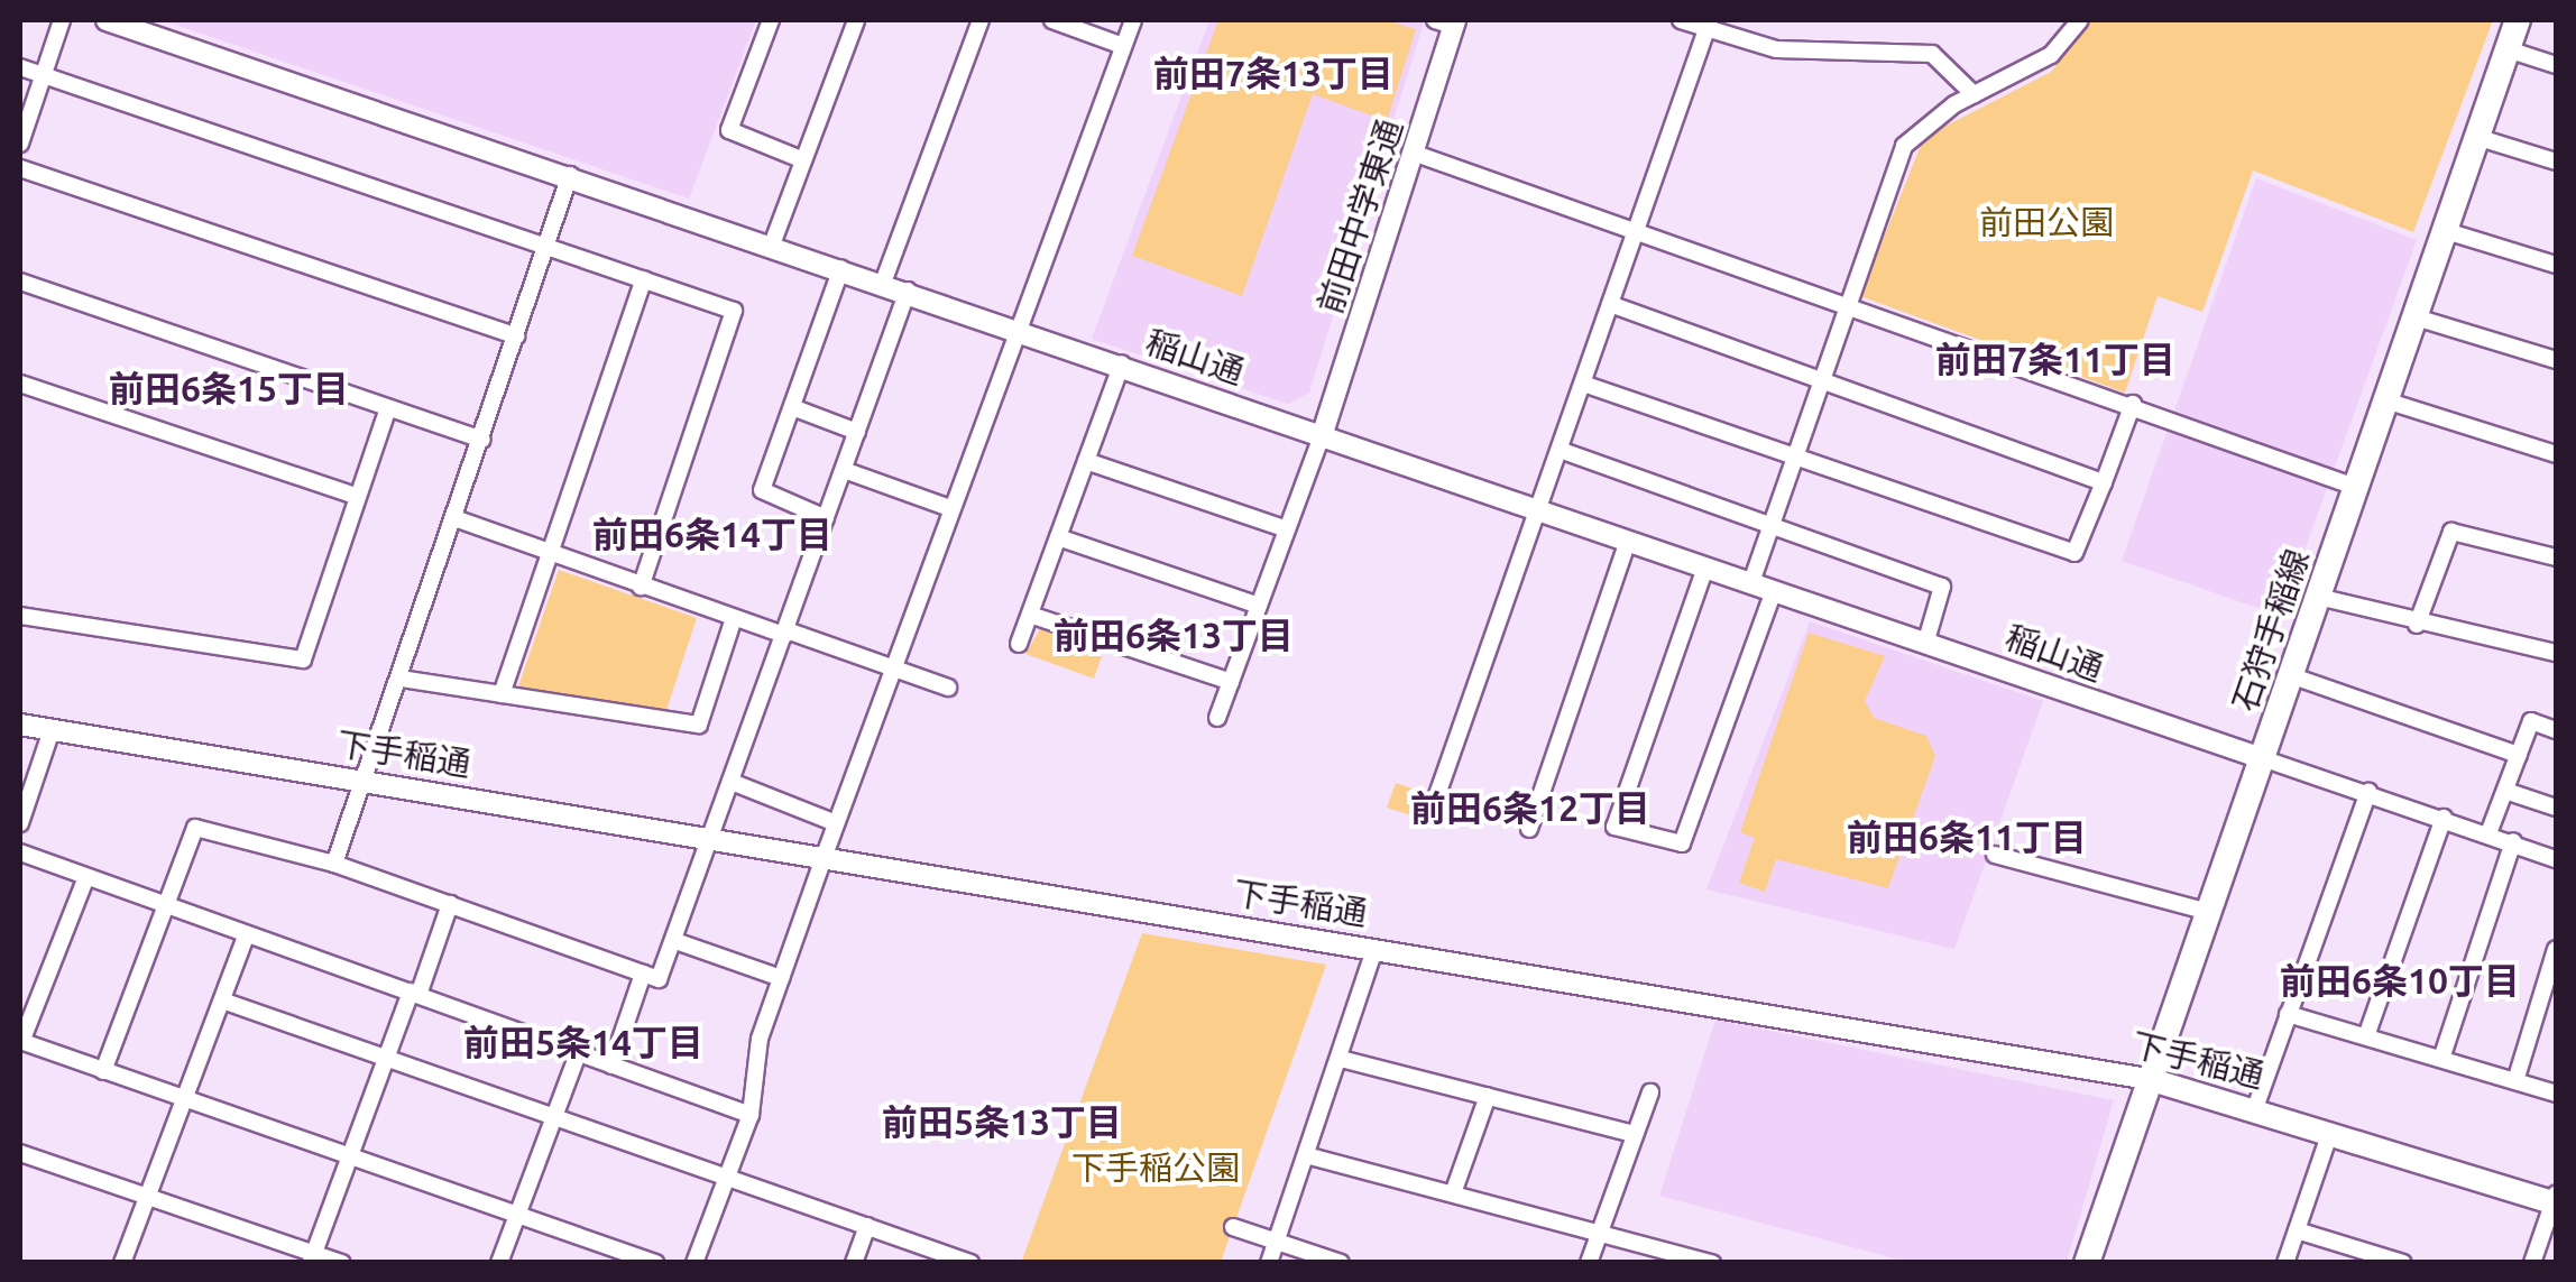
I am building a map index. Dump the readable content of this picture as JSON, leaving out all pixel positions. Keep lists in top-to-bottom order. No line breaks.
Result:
{"streets":{"main road":["石狩手稲線","下手稲通"],"street":["前田中学東通","稲山通"]},"crossings":[["前田中学東通","稲山通"],["稲山通","石狩手稲線"],["石狩手稲線","下手稲通"]],"districts":["前田7条13丁目","前田7条11丁目","前田6条15丁目","前田6条14丁目","前田6条13丁目","前田6条12丁目","前田6条11丁目","前田6条10丁目","前田5条14丁目","前田5条13丁目"],"parks":["前田公園","下手稲公園"]}
